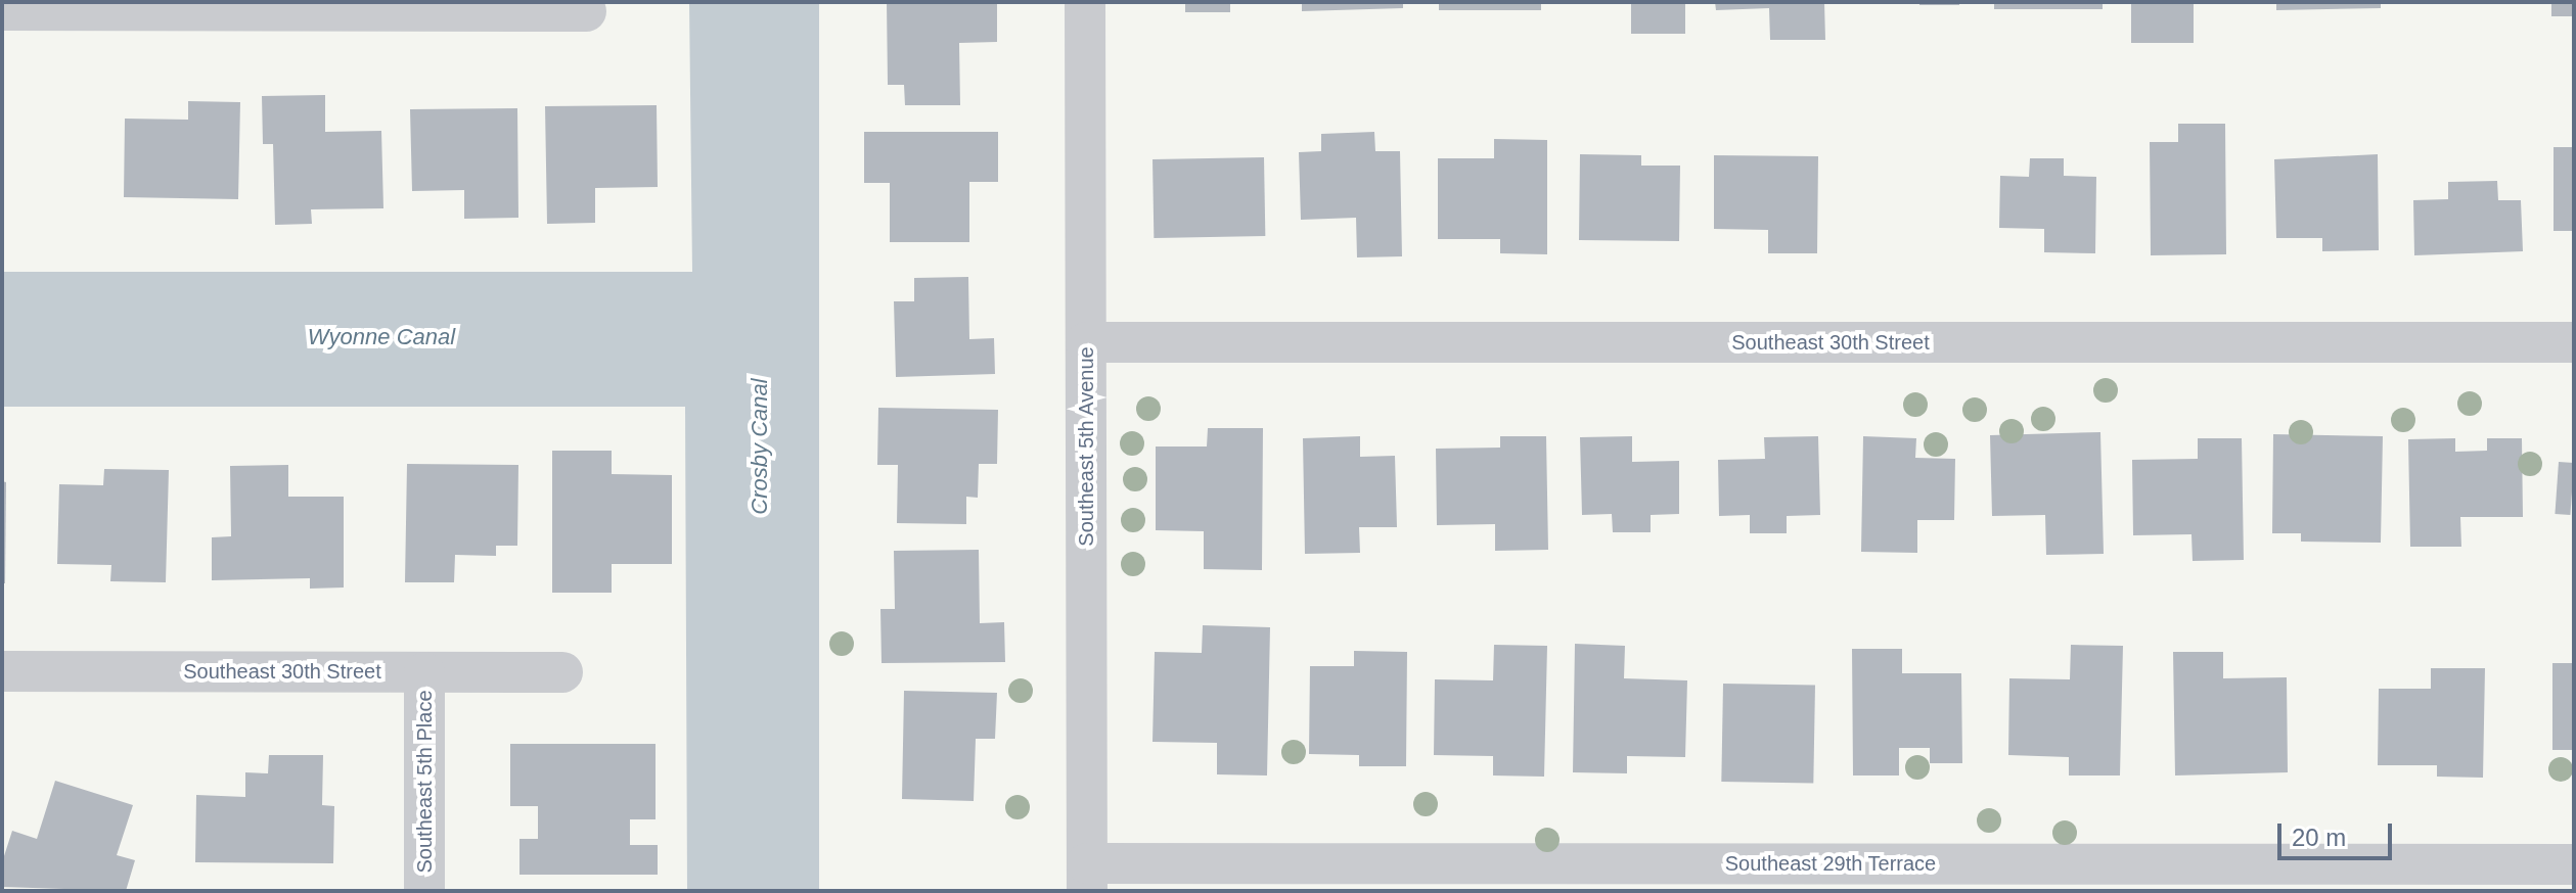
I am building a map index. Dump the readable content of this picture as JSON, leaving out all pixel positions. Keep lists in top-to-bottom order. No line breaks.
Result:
{"streets":{"street":["Southeast 30th Street","Southeast 5th Avenue","Southeast 5th Place","Southeast 29th Terrace"]},"crossings":[["Southeast 30th Street","Southeast 5th Avenue"],["Southeast 30th Street","Southeast 5th Place"],["Southeast 5th Avenue","Southeast 29th Terrace"]],"water":["Wyonne Canal","Crosby Canal"],"scale_bar":"20 m"}
